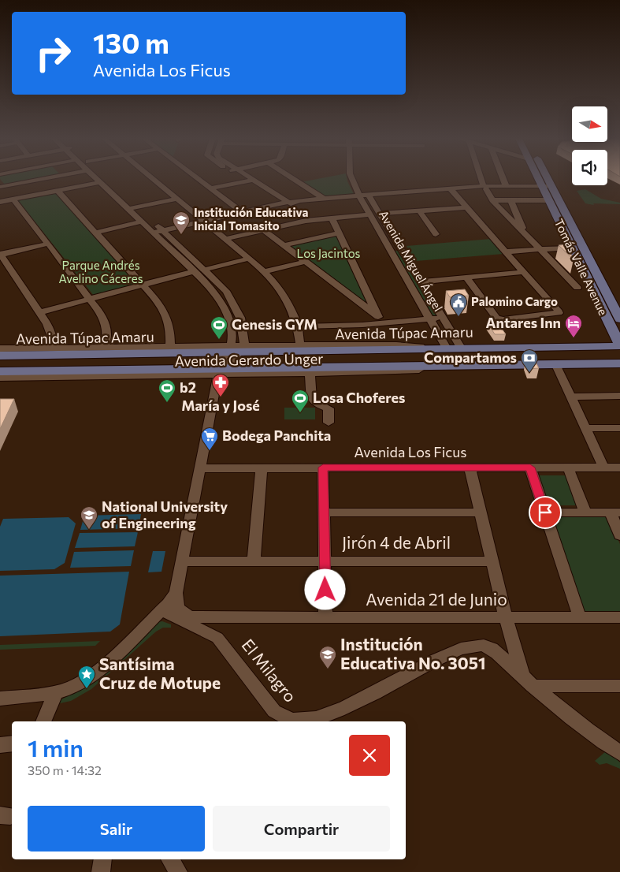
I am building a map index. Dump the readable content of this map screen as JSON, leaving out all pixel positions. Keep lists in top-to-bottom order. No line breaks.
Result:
{"streets":{"main road":["Tomás Valle Avenue","Avenida Túpac Amaru"],"street":["Avenida Miguel Ángel","Avenida Gerardo Unger","Avenida Los Ficus","Jirón 4 de Abril","Avenida 21 de Junio","El Milagro"]},"crossings":[["Avenida Miguel Ángel","Avenida Túpac Amaru"],["Avenida Miguel Ángel","Avenida Gerardo Unger"],["Tomás Valle Avenue","Avenida Túpac Amaru"],["Avenida Túpac Amaru","Avenida Gerardo Unger"]],"parks":["Los Jacintos","Parque Andrés Avelino Cáceres"],"places":{"school or university":["Institución Educativa Inicial Tomasito","National University of Engineering","Institución Educativa No. 3051"],"public building":["Palomino Cargo"],"hotel":["Antares Inn"],"sports":["Genesis GYM","b2","Losa Choferes"],"bank":["Compartamos"],"pharmacy":["María y José"],"supermarket":["Bodega Panchita"],"place":["Santísima Cruz de Motupe"]},"north":"right","page":{"turn":["130 m","Avenida Los Ficus"],"heading":["1 min","350 m · 14:32"],"buttons":["Salir","Compartir"]}}
